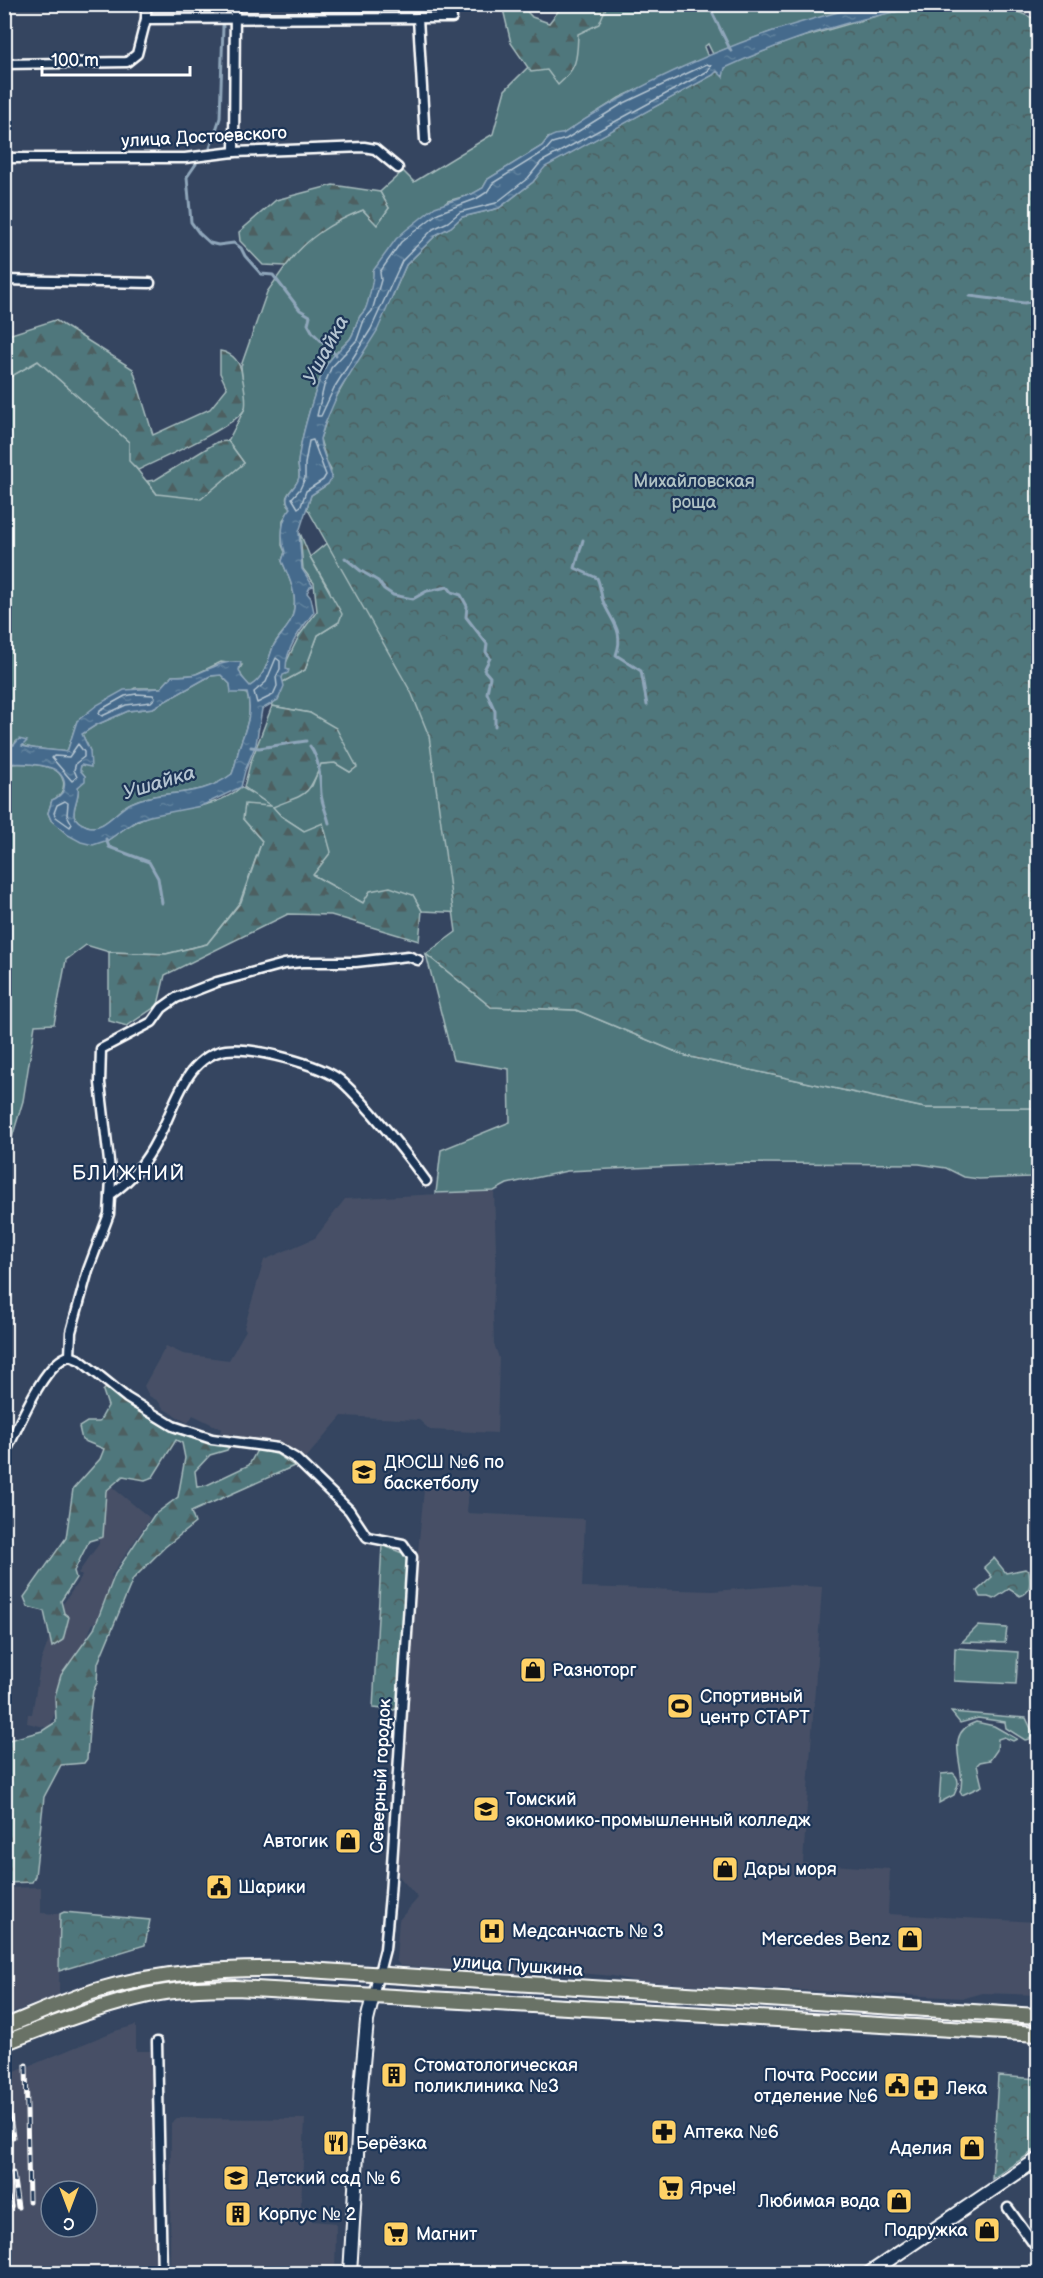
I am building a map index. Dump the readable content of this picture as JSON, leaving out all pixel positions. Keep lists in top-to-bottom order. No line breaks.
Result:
{"streets":{"main road":["улица Пушкина"],"street":["улица Достоевского","Северный городок"]},"crossings":[["Северный городок","улица Пушкина"]],"districts":["БЛИЖНИЙ"],"water":["Ушайка"],"parks":["Михайловская роща"],"places":{"school or university":["ДЮСШ №6 по баскетболу","Томский экономико-промышленный колледж","Детский сад № 6"],"shop":["Разноторг","Автогик","Дары моря","Mercedes Benz","Аделия","Любимая вода","Подружка"],"sports":["Спортивный центр СТАРТ"],"public building":["Шарики","Почта России отделение №6"],"hospital":["Медсанчасть № 3"],"building":["Стоматологическая поликлиника №3","Корпус № 2"],"pharmacy":["Лека","Аптека №6"],"restaurant":["Берёзка"],"supermarket":["Ярче!","Магнит"]},"scale_bar":"100 m","north":"bottom"}
